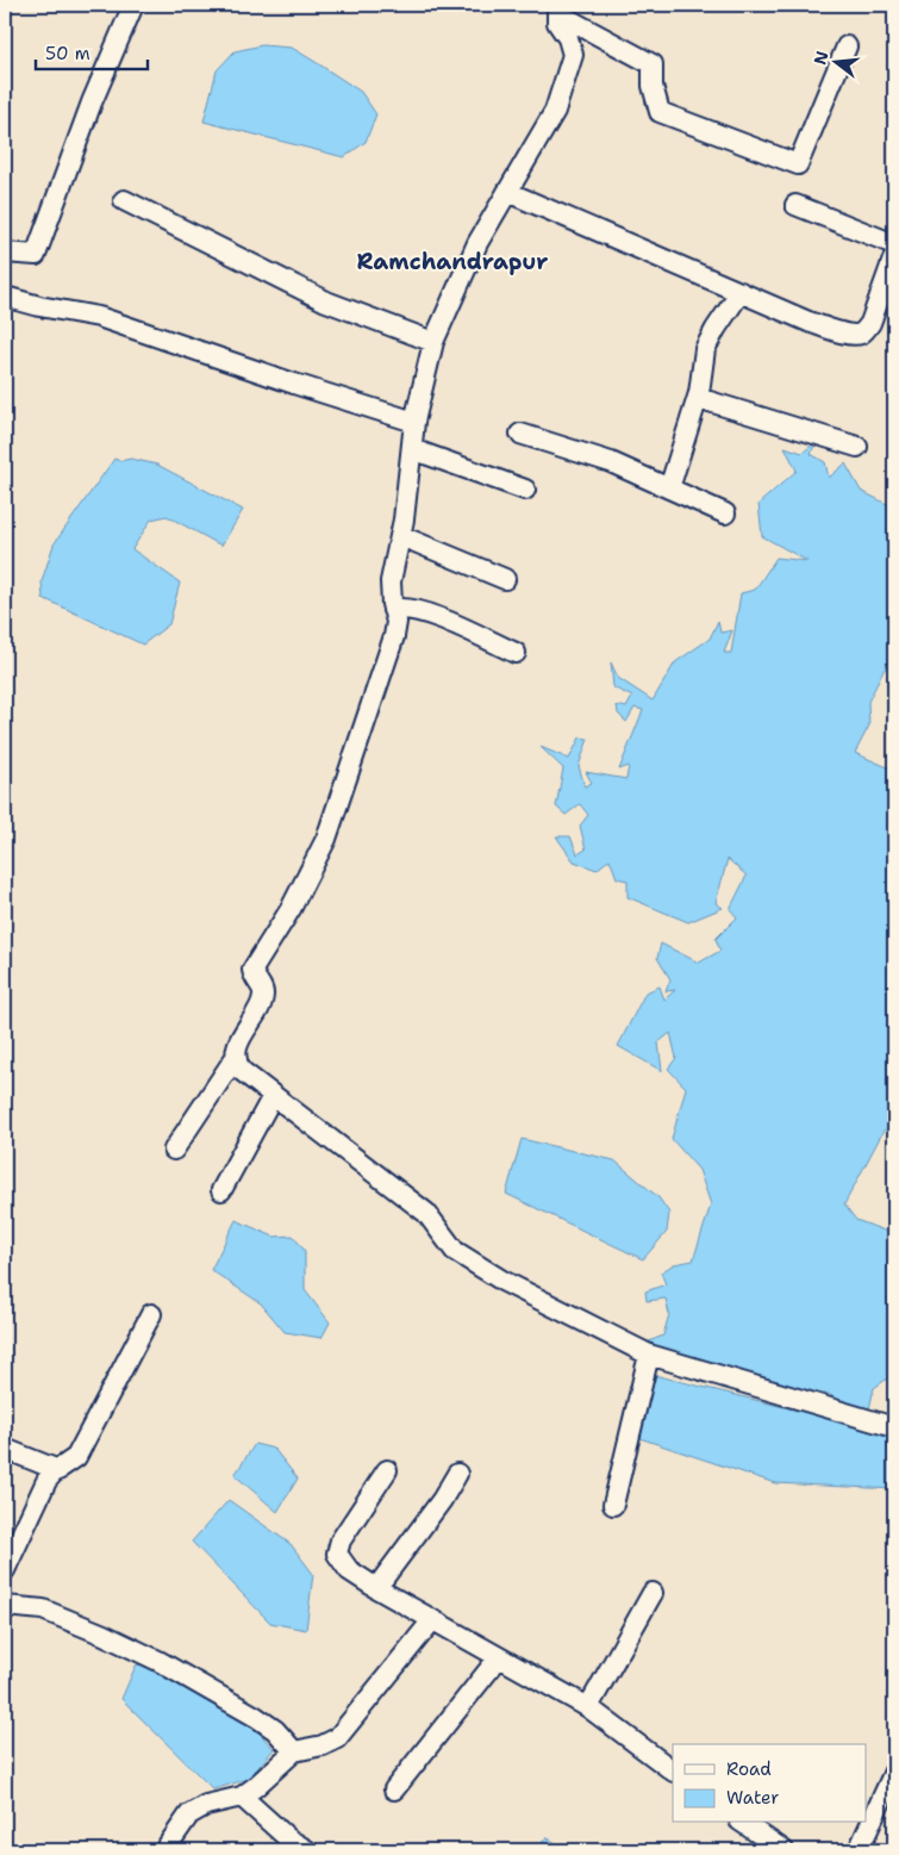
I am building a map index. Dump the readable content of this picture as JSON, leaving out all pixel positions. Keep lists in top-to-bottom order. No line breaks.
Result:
{"districts":["Ramchandrapur"],"legend":["Road","Water"],"scale_bar":"50 m","north":"left"}
